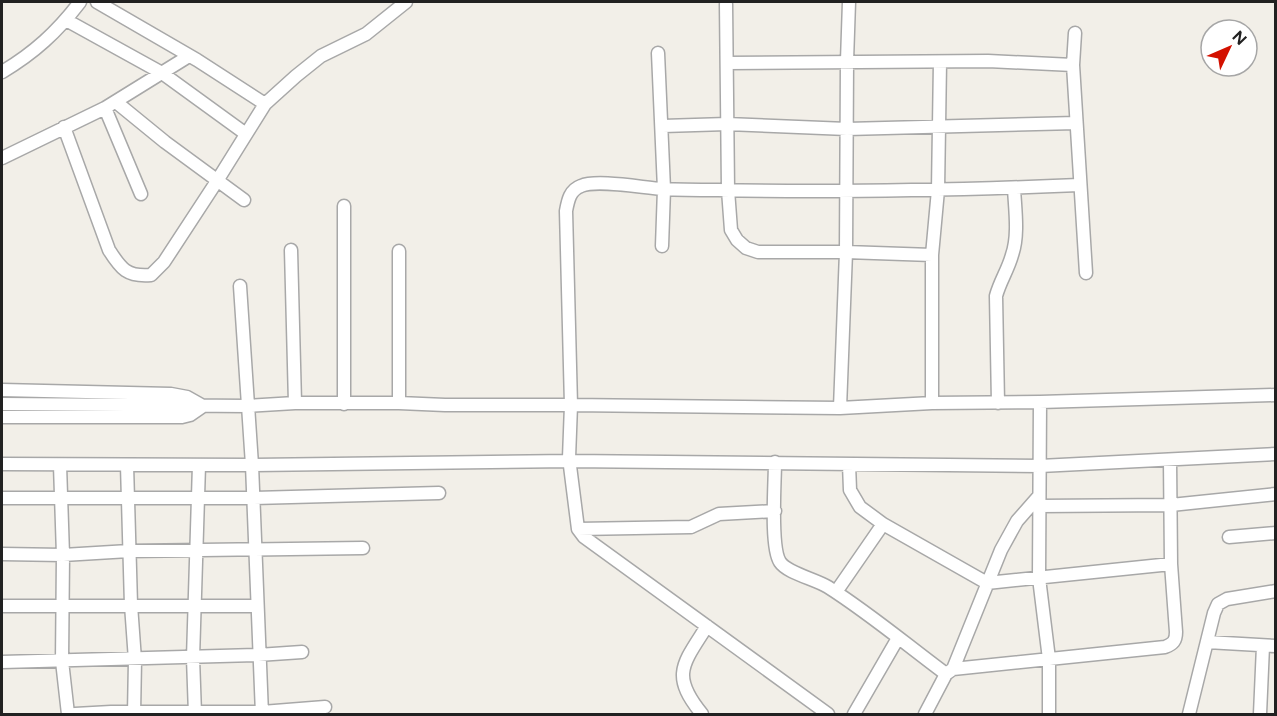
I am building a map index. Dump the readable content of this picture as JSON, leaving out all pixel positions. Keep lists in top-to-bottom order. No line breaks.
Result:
{"north":"top right"}
